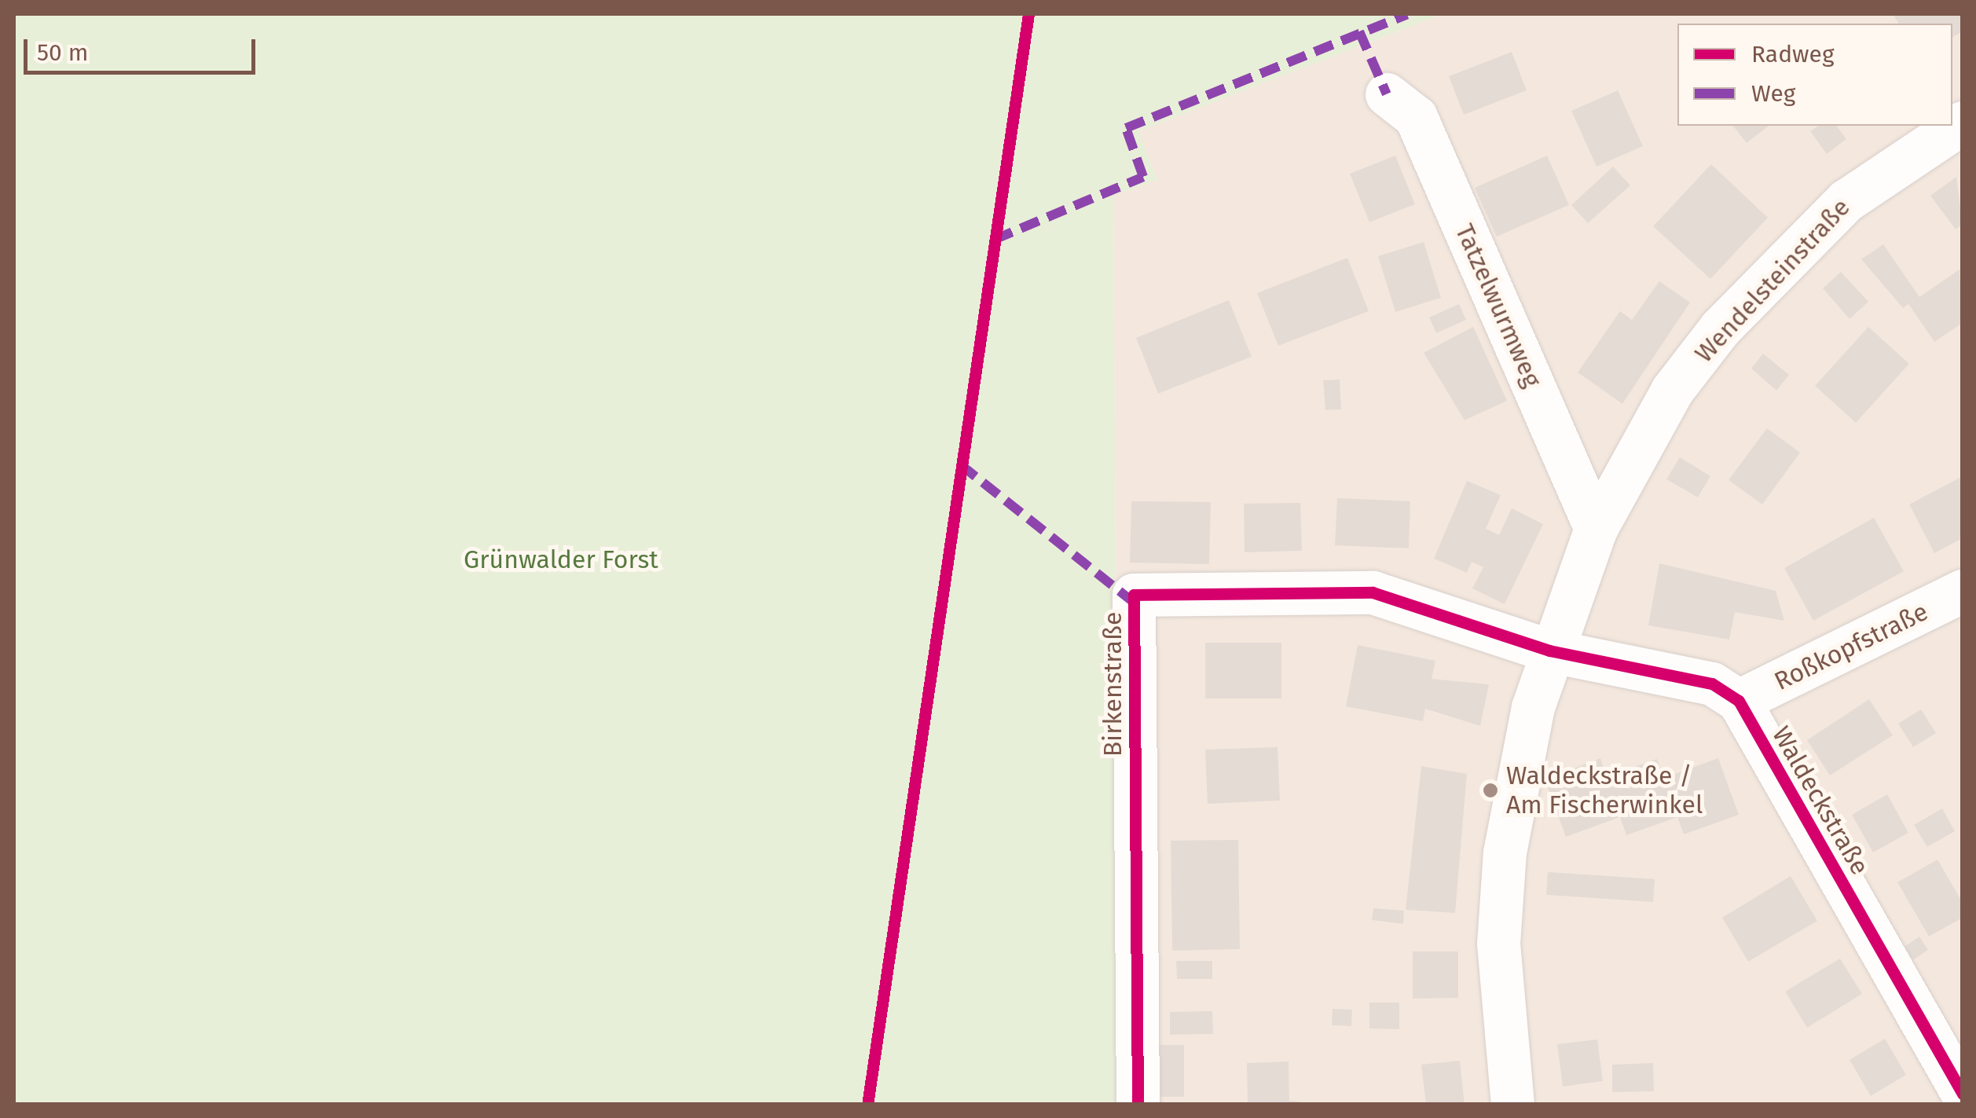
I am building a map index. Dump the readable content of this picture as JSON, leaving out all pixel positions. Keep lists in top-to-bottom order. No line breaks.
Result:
{"streets":{"street":["Wendelsteinstraße","Tatzelwurmweg","Roßkopfstraße","Birkenstraße","Waldeckstraße"]},"crossings":[["Wendelsteinstraße","Tatzelwurmweg"],["Wendelsteinstraße","Birkenstraße"],["Roßkopfstraße","Waldeckstraße"]],"parks":["Grünwalder Forst"],"places":["Waldeckstraße / Am Fischerwinkel"],"legend":["Radweg","Weg"],"scale_bar":"50 m"}
